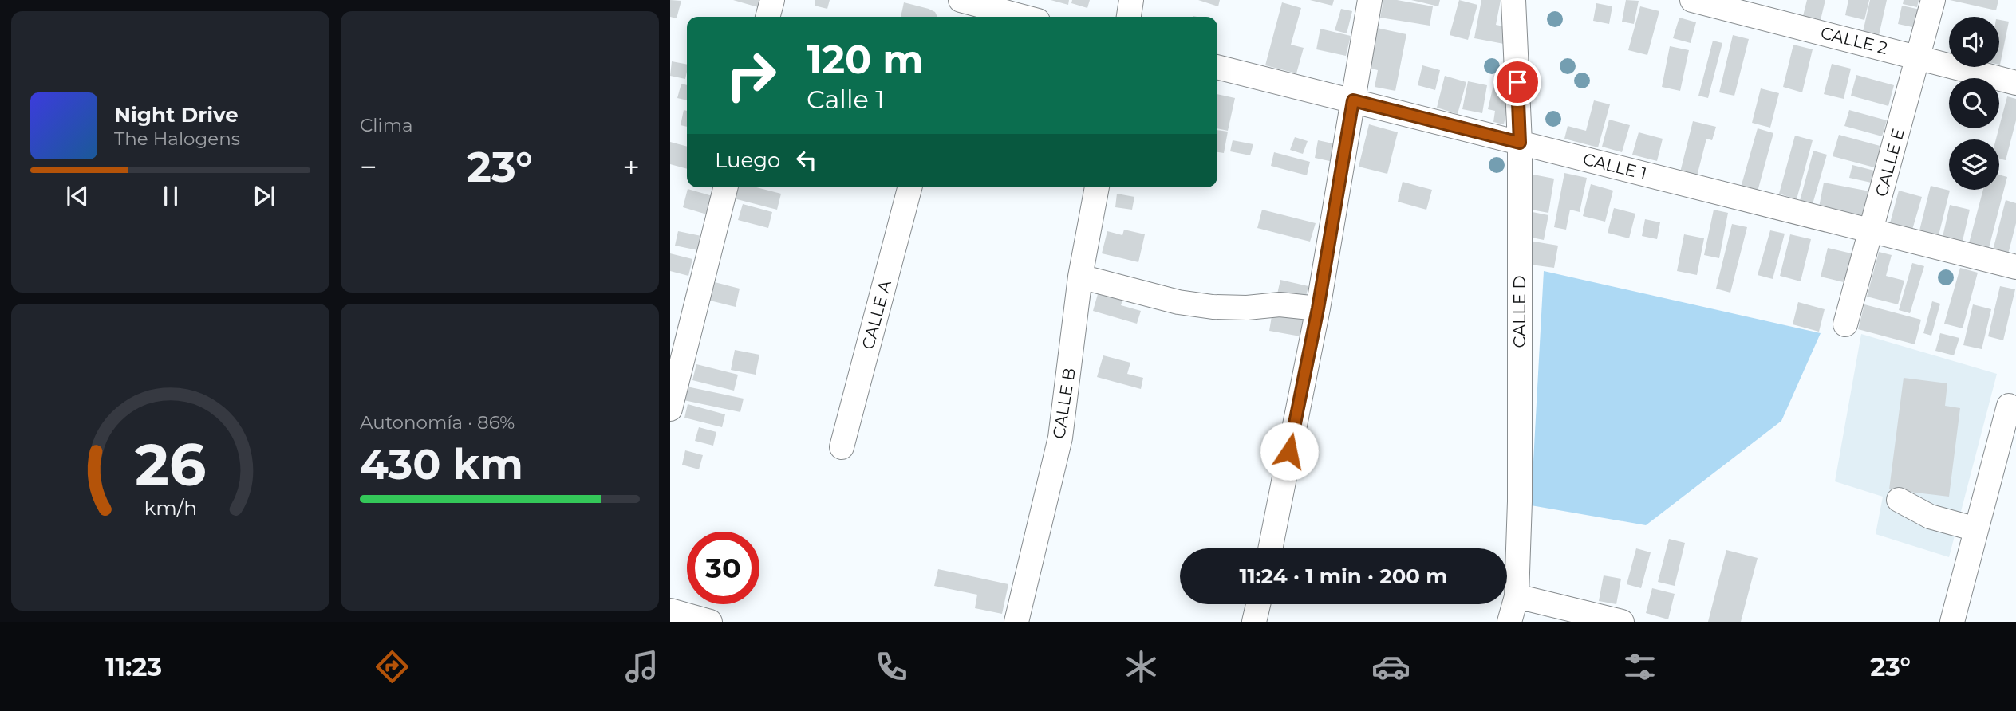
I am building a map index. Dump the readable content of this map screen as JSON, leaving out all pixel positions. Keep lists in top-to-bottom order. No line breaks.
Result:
{"streets":{"street":["CALLE 2","CALLE E","CALLE 1","CALLE D","CALLE A","CALLE B"]},"crossings":[["CALLE 2","CALLE E"],["CALLE E","CALLE 1"],["CALLE 1","CALLE D"]],"page":{"tile":["Clima",["Autonomía · 86%","430 km"]],"turn":["120 m","Calle 1"],"song":["Night Drive","The Halogens"],"then":"Luego","heat":["−","23°","+"],"limit":"30","trip":"11:24 · 1 min · 200 m","tabs":["11:23","23°"],"gauge":["26","km/h"]}}
